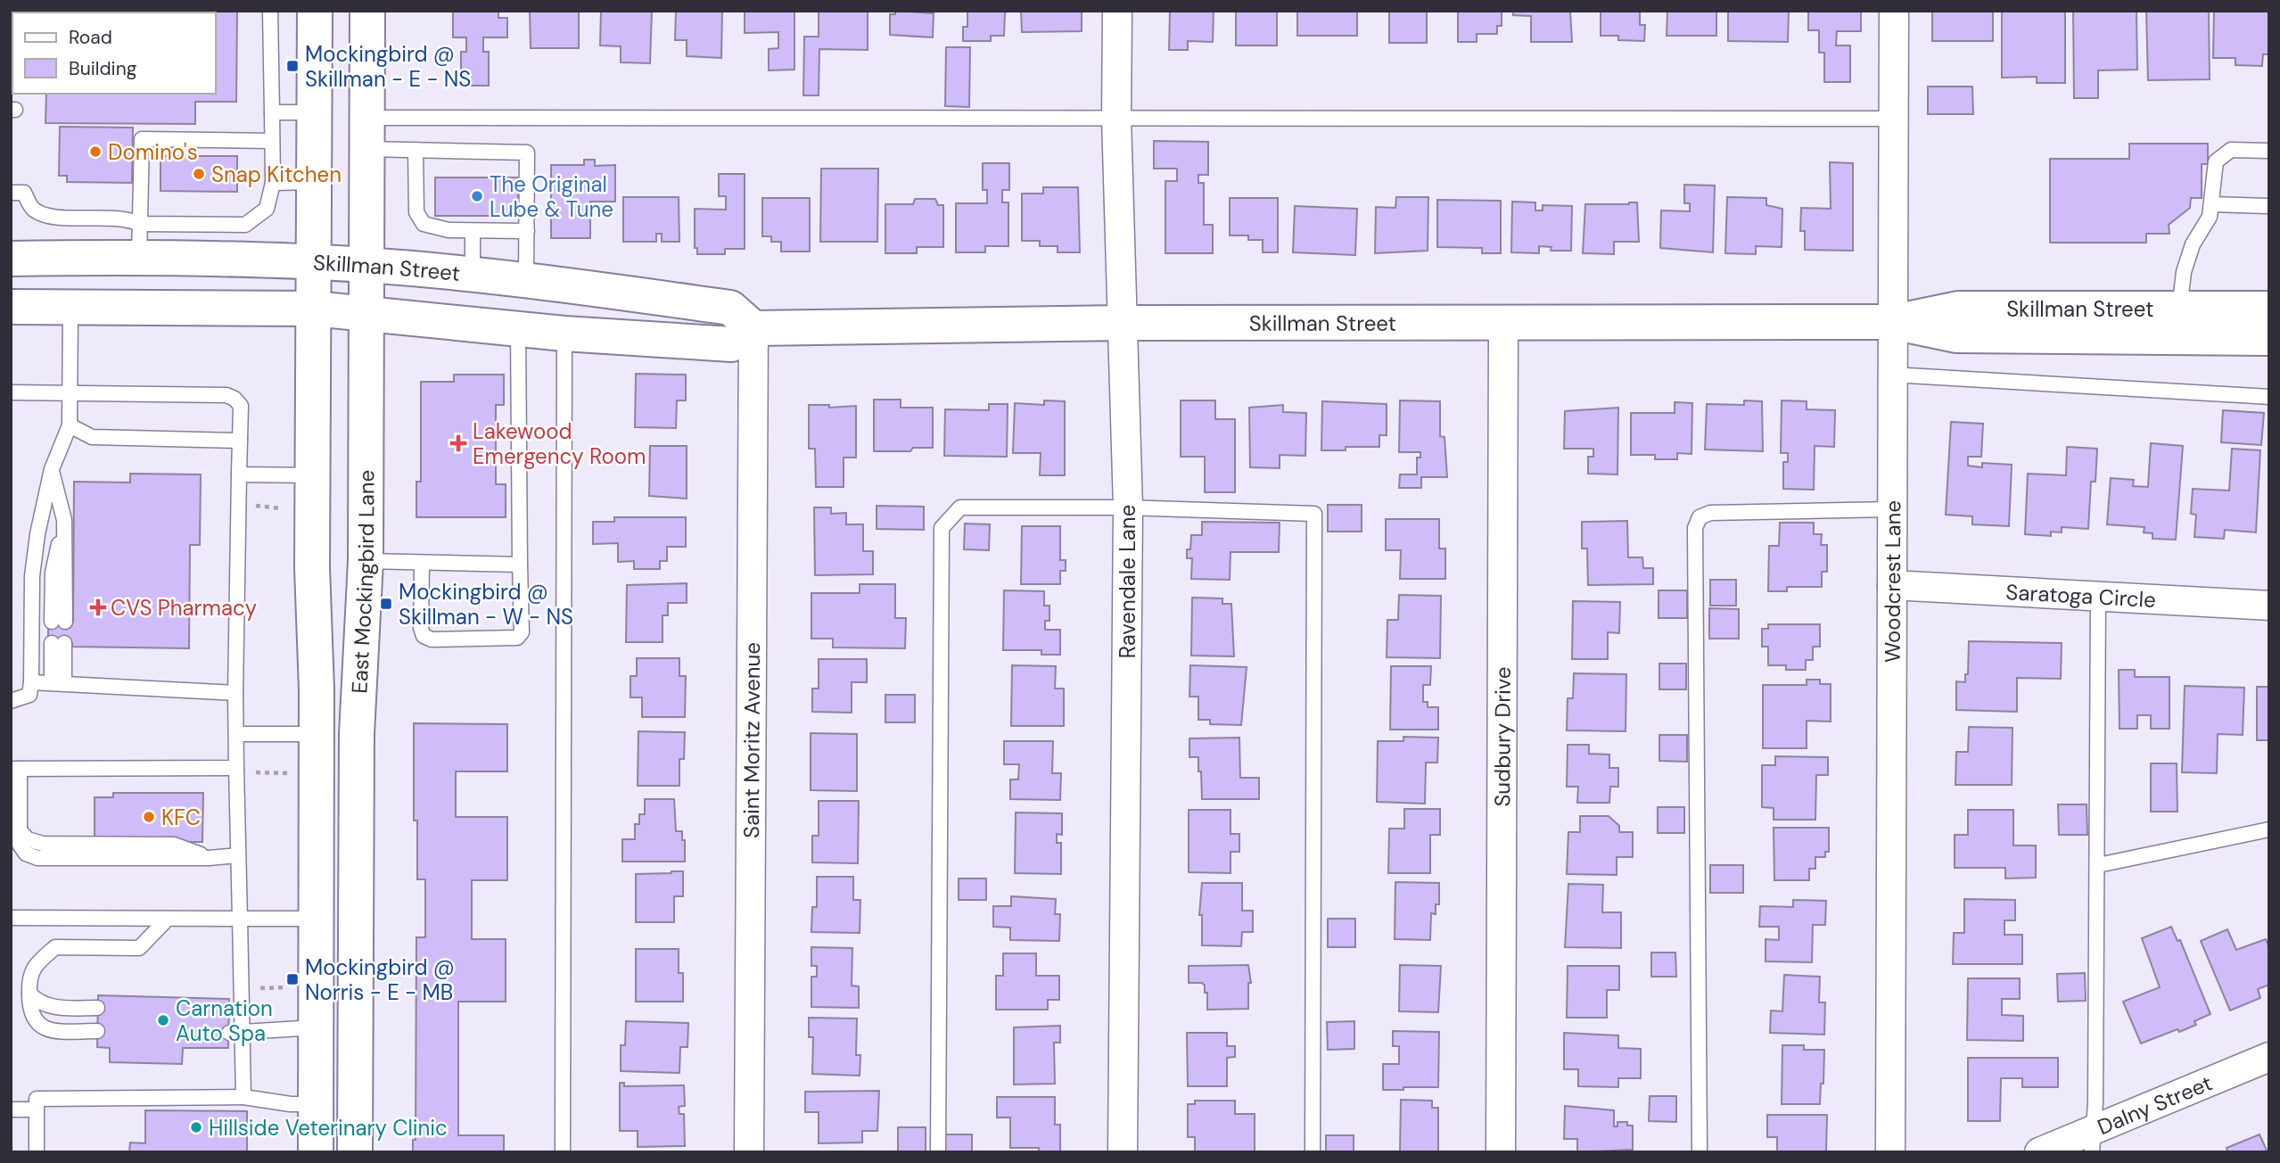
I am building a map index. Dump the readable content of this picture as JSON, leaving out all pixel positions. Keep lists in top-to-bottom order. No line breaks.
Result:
{"streets":{"main road":["Skillman Street","East Mockingbird Lane"],"street":["Ravendale Lane","Woodcrest Lane","Saratoga Circle","Sudbury Drive","Saint Moritz Avenue","Dalny Street"]},"crossings":[["Skillman Street","East Mockingbird Lane"],["Skillman Street","Ravendale Lane"],["Skillman Street","Woodcrest Lane"],["Skillman Street","Sudbury Drive"],["Skillman Street","Saint Moritz Avenue"],["Woodcrest Lane","Saratoga Circle"]],"places":{"transit":["Mockingbird @ Skillman - E - NS","Mockingbird @ Skillman - W - NS","Mockingbird @ Norris - E - MB"],"other":["Domino's","Snap Kitchen","The Original Lube & Tune","KFC","Carnation Auto Spa","Hillside Veterinary Clinic"],"health":["Lakewood Emergency Room","CVS Pharmacy"]},"legend":["Road","Building"]}
